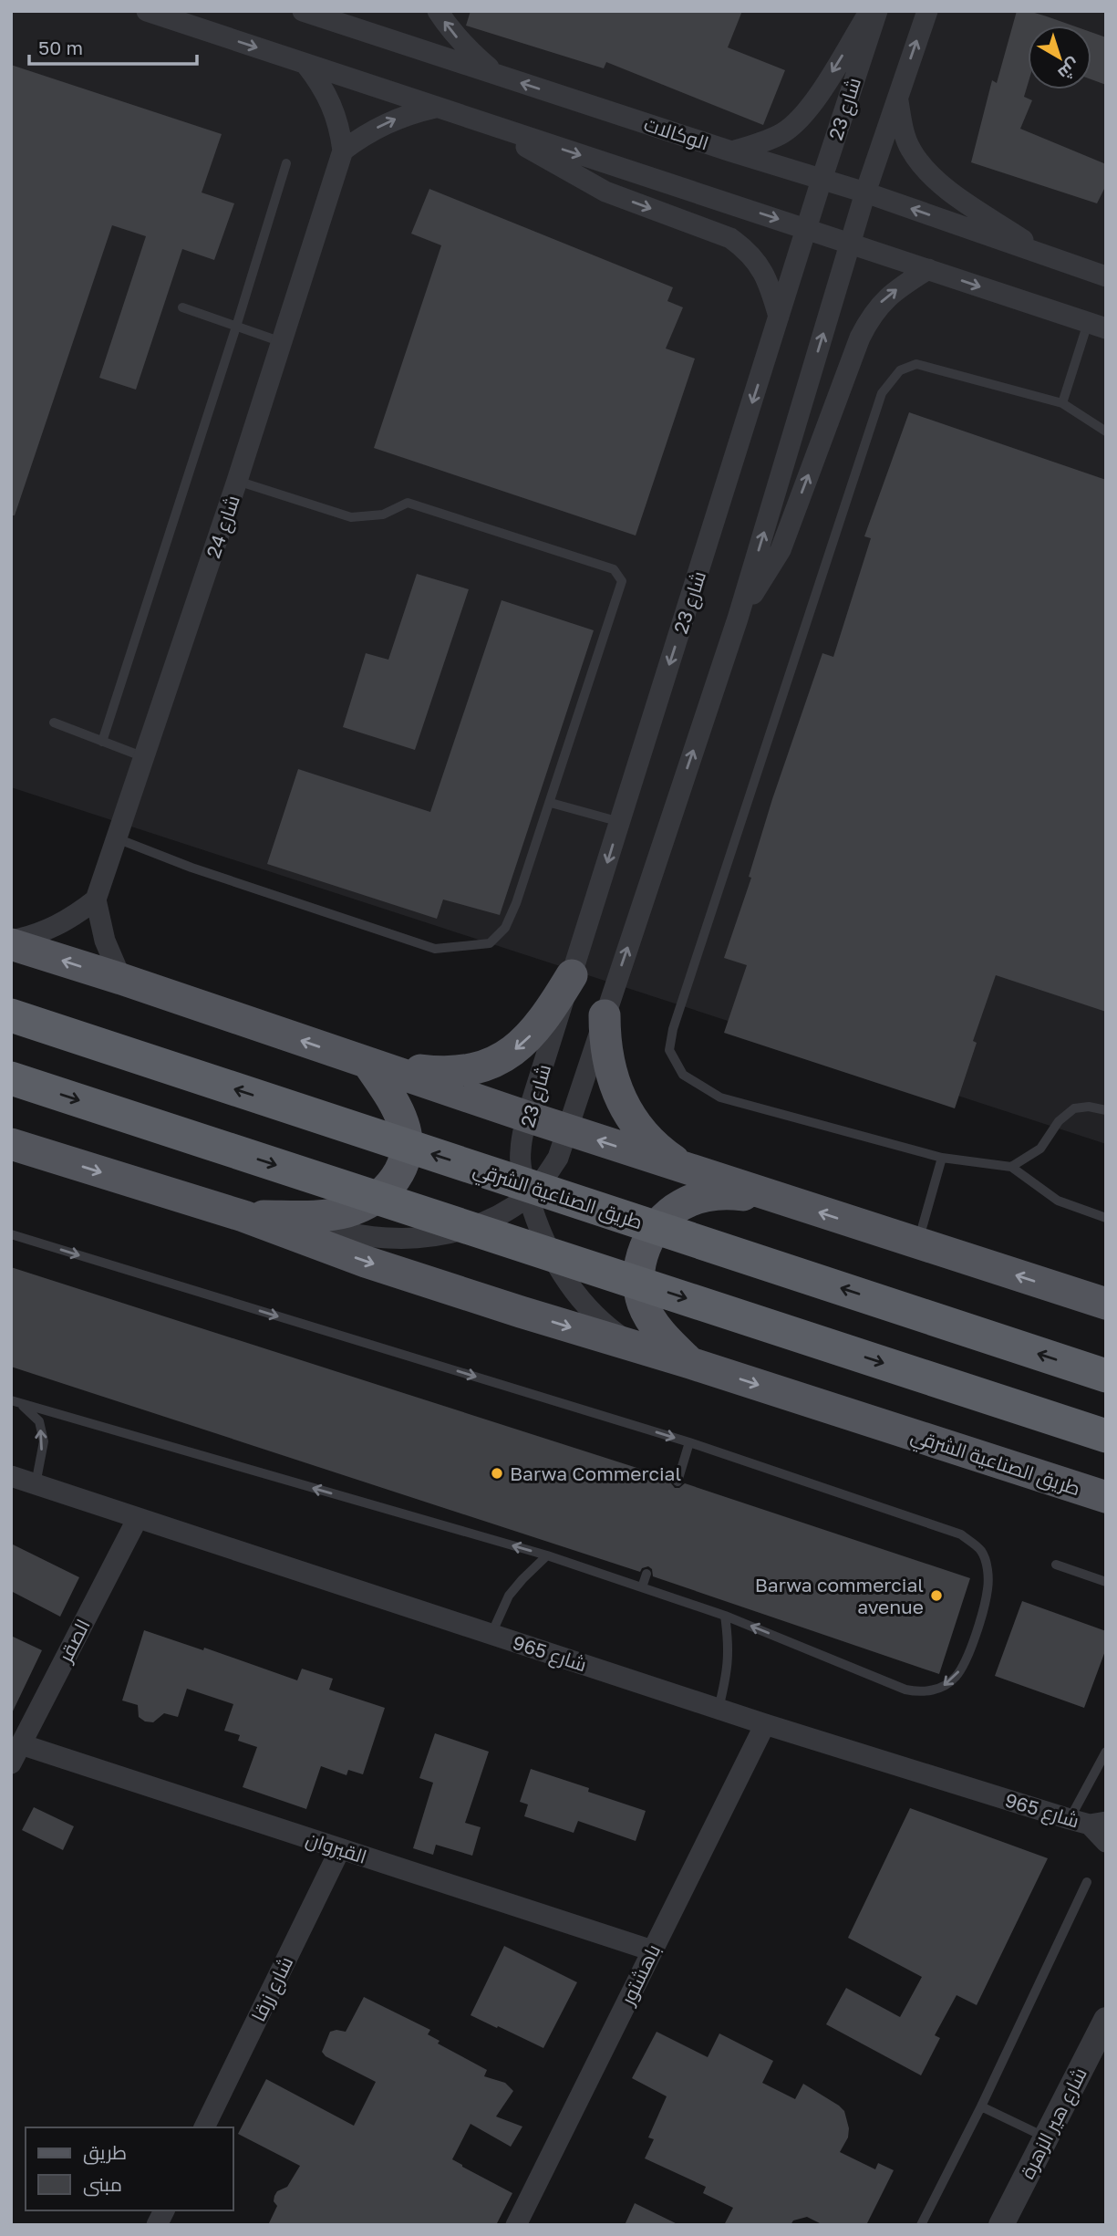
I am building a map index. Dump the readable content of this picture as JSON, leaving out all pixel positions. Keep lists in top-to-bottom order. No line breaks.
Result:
{"streets":{"highway":["طريق الصناعية الشرقي"],"street":["شارع 23","الوكالات","شارع 24","الصقر","شارع 965","القيروان","باهشتور","شارع زرقا","شارع هير الزهرة"]},"crossings":[["شارع 23","الوكالات"],["شارع 23","طريق الصناعية الشرقي"],["الصقر","شارع 965"],["الصقر","القيروان"],["شارع 965","باهشتور"],["القيروان","باهشتور"],["القيروان","شارع زرقا"]],"places":["Barwa Commercial","Barwa commercial avenue"],"legend":["طريق","مبنى"],"scale_bar":"50 m","north":"bottom right"}
